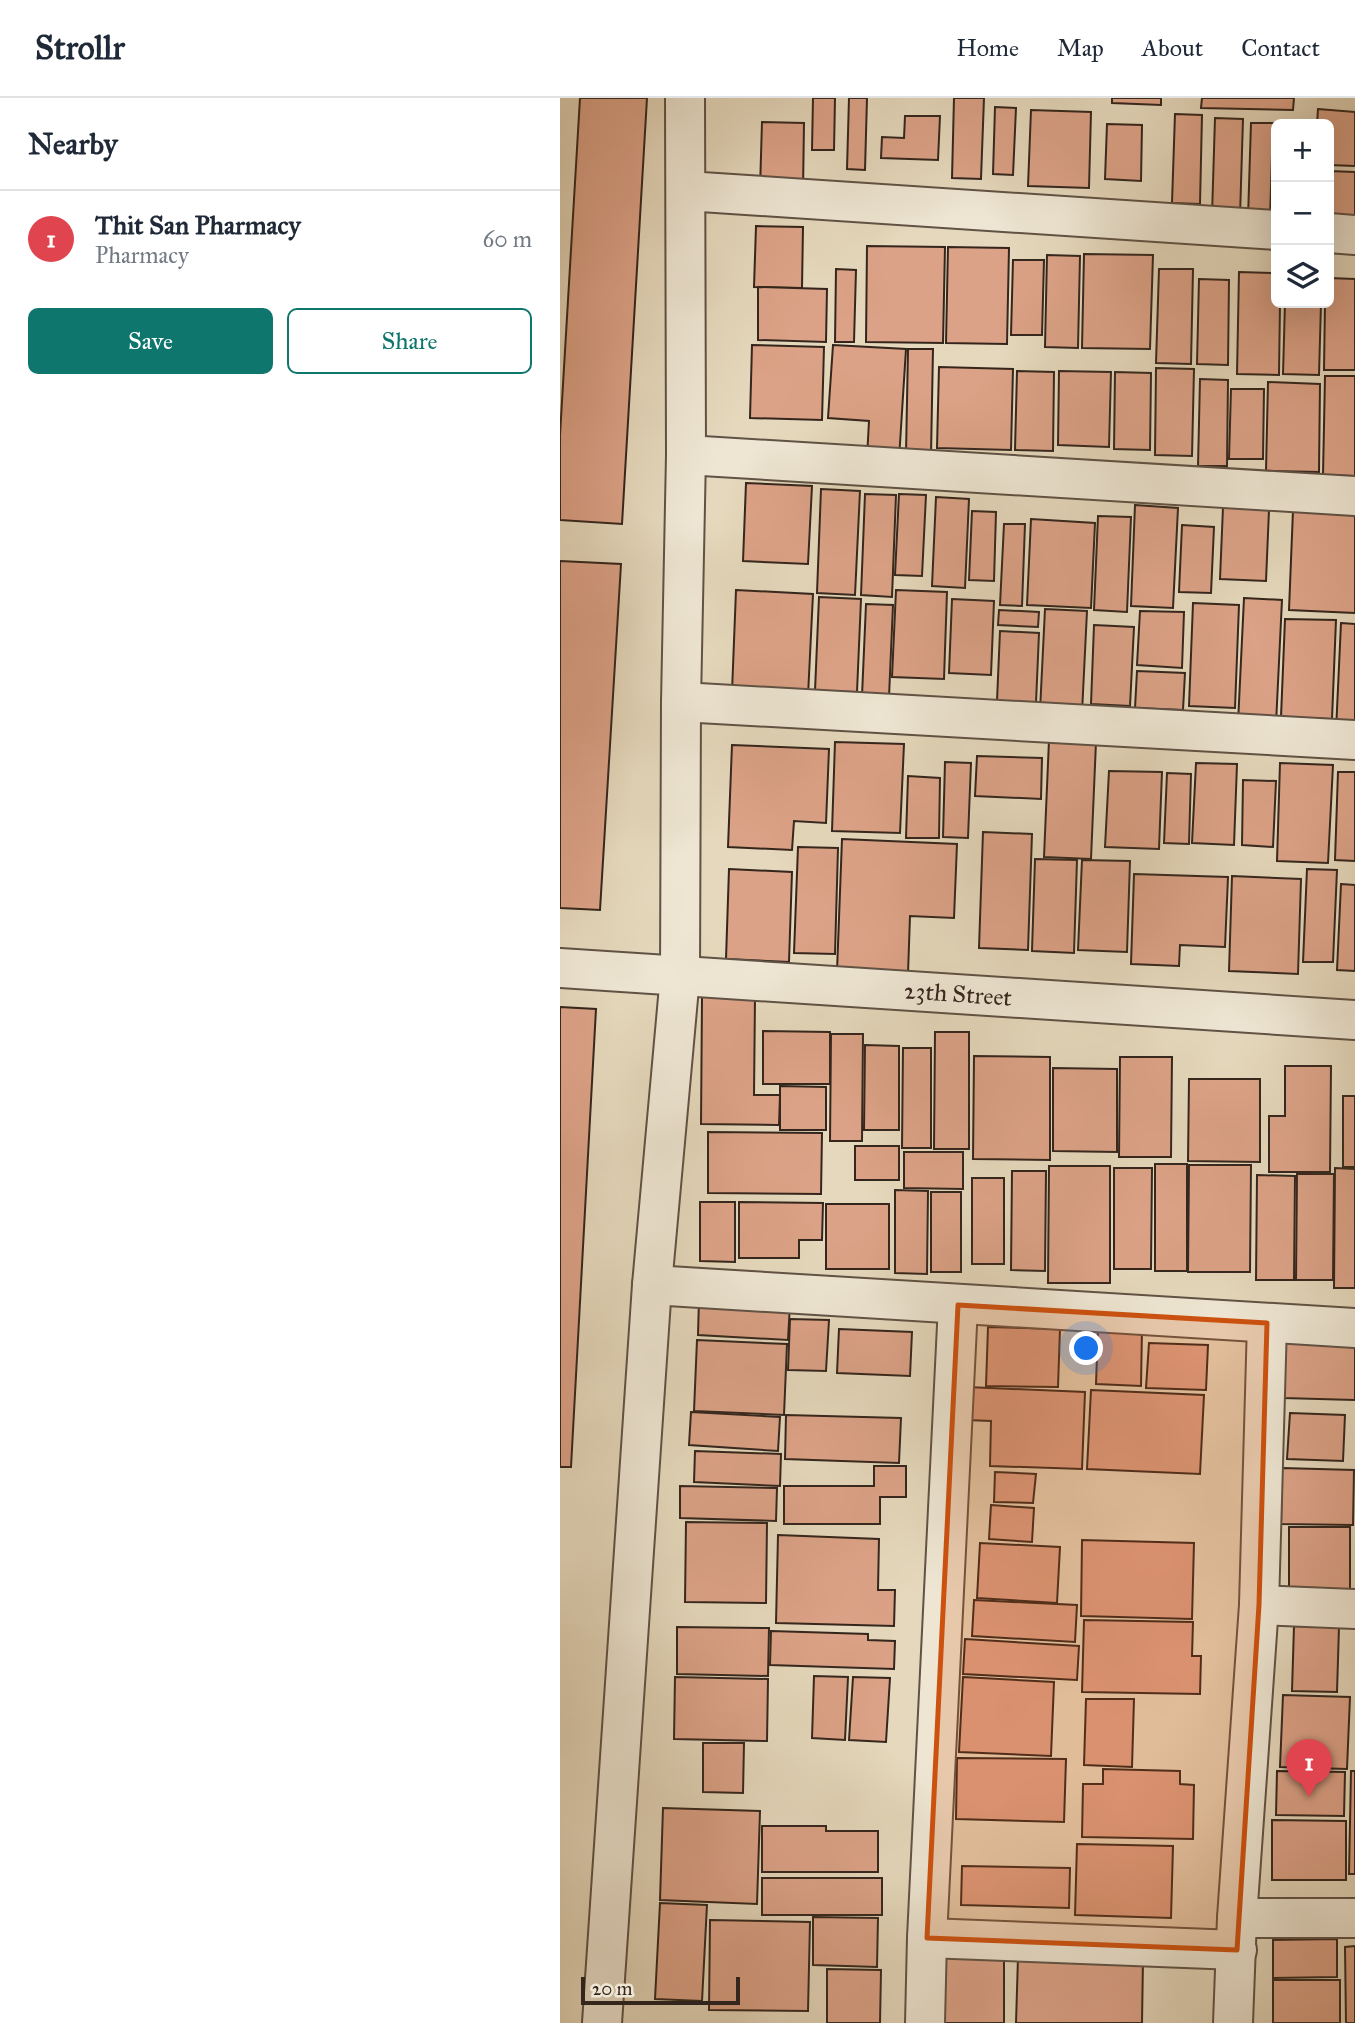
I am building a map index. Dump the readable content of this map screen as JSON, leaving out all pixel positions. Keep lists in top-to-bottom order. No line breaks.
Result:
{"streets":{"street":["23th Street"]},"scale_bar":"20 m","page":{"header":"Strollr","nav":["Home","Map","About","Contact"],"heading":"Nearby","map_buttons":["+","−"],"list":[{"mark":"1","name":"Thit San Pharmacy","note":"Pharmacy","value":"60 m"}],"buttons":["Save","Share"],"pins":"1","scale":"20 m"}}
